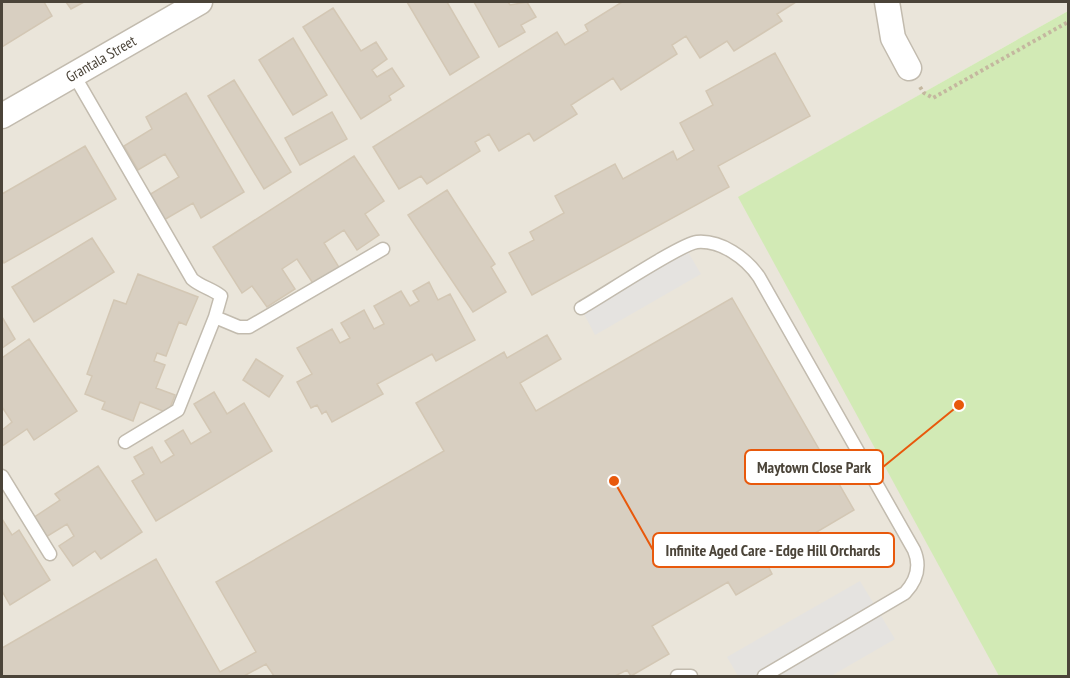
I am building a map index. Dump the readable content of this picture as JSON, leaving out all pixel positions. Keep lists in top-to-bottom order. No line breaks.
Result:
{"streets":{"street":["Grantala Street"]},"places":["Maytown Close Park","Infinite Aged Care - Edge Hill Orchards"]}
